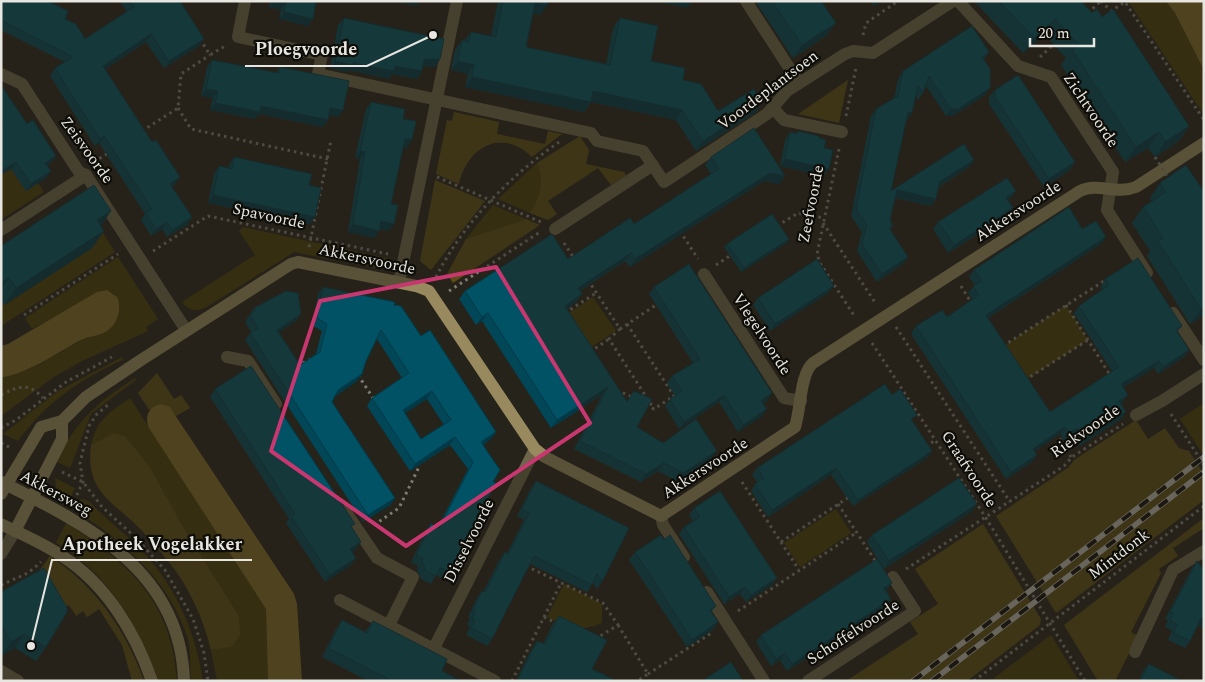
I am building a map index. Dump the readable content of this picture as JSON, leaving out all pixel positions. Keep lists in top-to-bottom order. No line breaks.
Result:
{"streets":{"street":["Voordeplantsoen","Zichtvoorde","Zeisvoorde","Akkersvoorde","Vlegelvoorde","Riekvoorde","Akkersweg","Disselvoorde","Schoffelvoorde"],"path":["Zeefvoorde","Spavoorde","Graafvoorde","Mintdonk"]},"crossings":[["Voordeplantsoen","Zeefvoorde"],["Zichtvoorde","Akkersvoorde"],["Zeisvoorde","Akkersvoorde"],["Zeisvoorde","Spavoorde"],["Zeefvoorde","Akkersvoorde"],["Zeefvoorde","Graafvoorde"],["Akkersvoorde","Vlegelvoorde"],["Akkersvoorde","Graafvoorde"],["Akkersvoorde","Akkersweg"],["Akkersvoorde","Disselvoorde"],["Riekvoorde","Graafvoorde"],["Riekvoorde","Schoffelvoorde"],["Graafvoorde","Mintdonk"],["Graafvoorde","Schoffelvoorde"]],"places":["Ploegvoorde","Apotheek Vogelakker"],"scale_bar":"20 m"}
